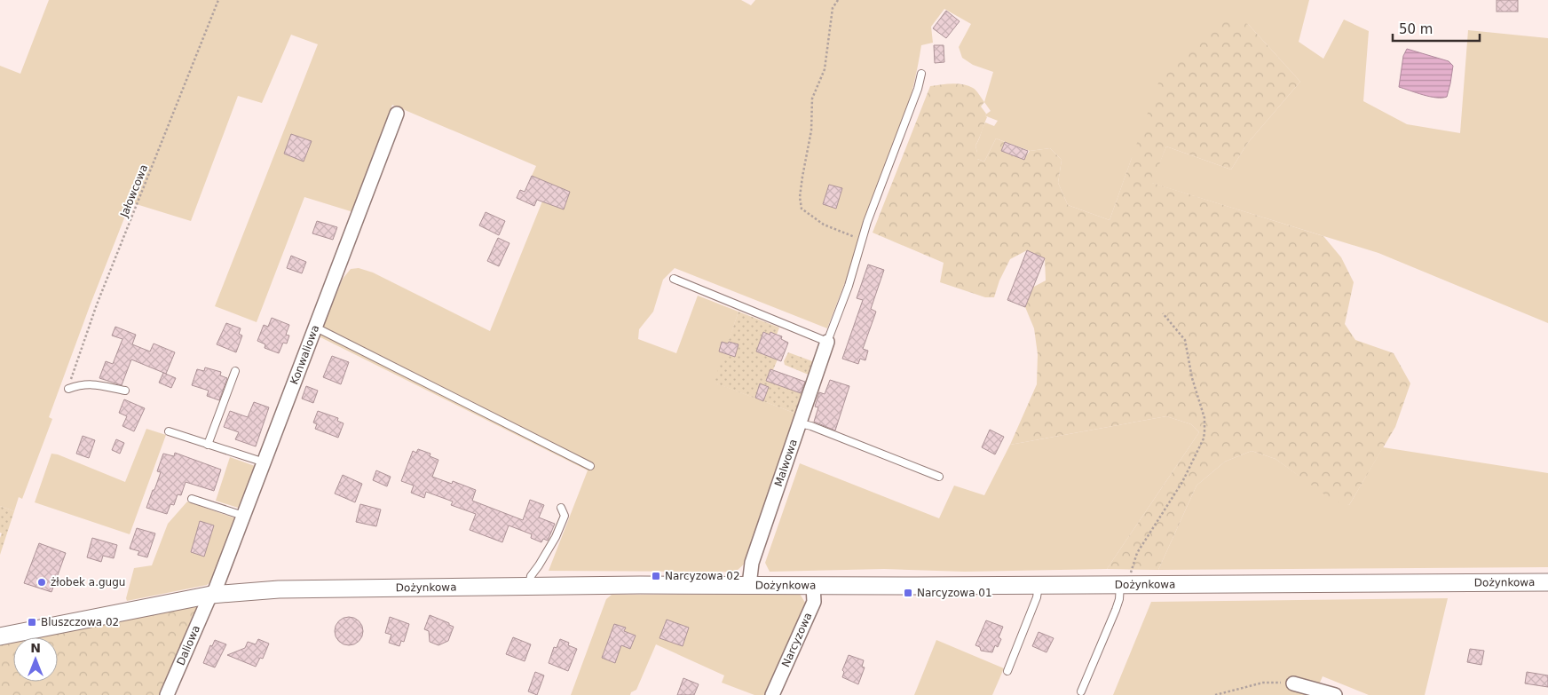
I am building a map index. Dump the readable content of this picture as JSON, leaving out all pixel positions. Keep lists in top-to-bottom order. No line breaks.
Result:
{"streets":{"street":["Konwaliowa","Malwowa","Dożynkowa","Narcyzowa","Daliowa"],"path":["Jałowcowa"]},"crossings":[["Konwaliowa","Dożynkowa"],["Konwaliowa","Daliowa"],["Malwowa","Dożynkowa"],["Dożynkowa","Narcyzowa"],["Dożynkowa","Daliowa"]],"places":{"transit":["Narcyzowa 02","Narcyzowa 01","Bluszczowa 02"],"other":["żłobek a.gugu"]},"scale_bar":"50 m","north":"top"}
